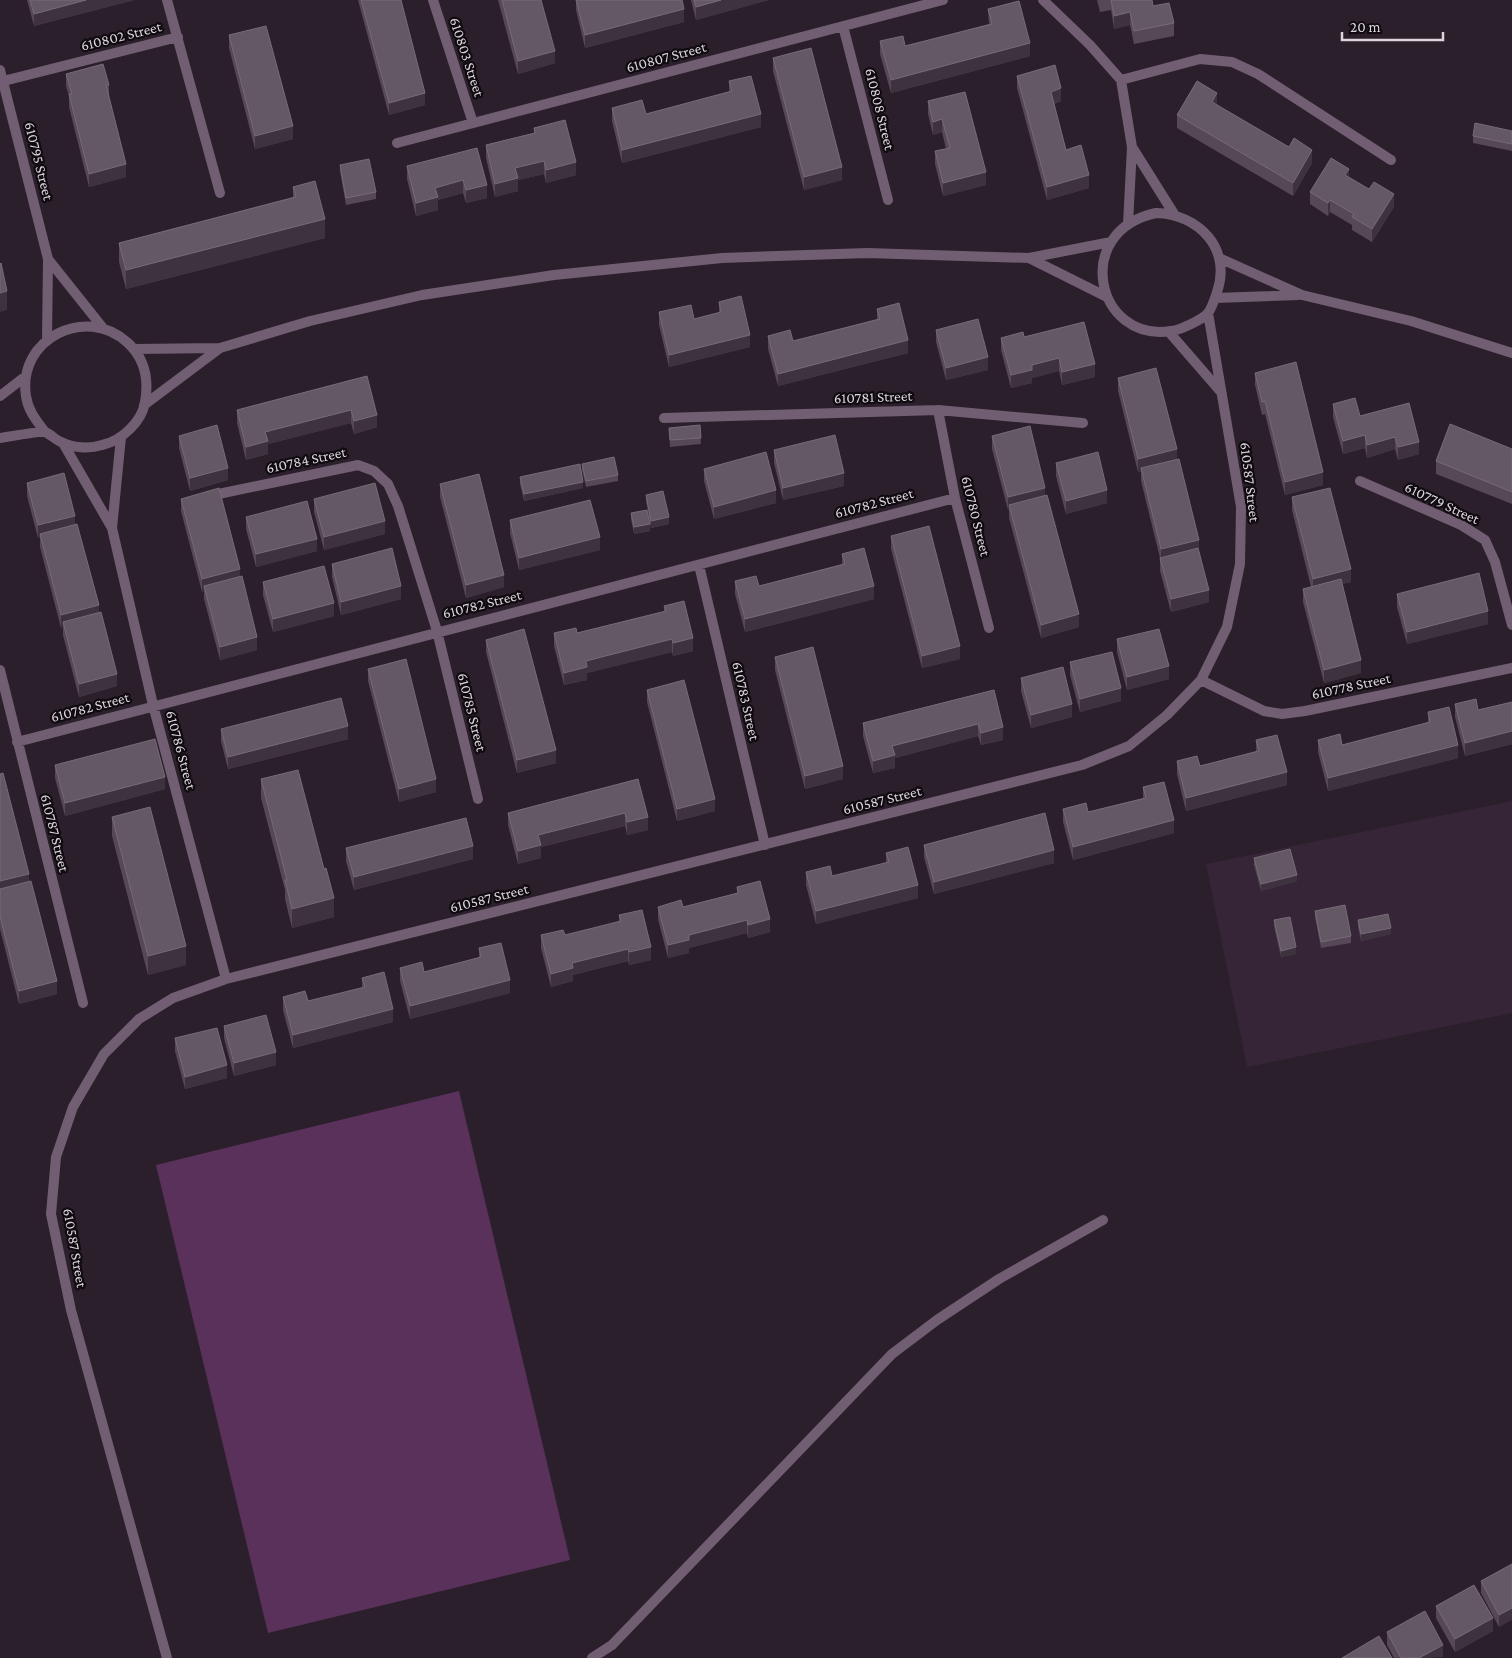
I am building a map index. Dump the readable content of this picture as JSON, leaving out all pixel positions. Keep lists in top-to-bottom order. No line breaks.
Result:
{"streets":{"street":["610802 Street","610803 Street","610807 Street","610808 Street","610795 Street","610781 Street","610784 Street","610587 Street","610782 Street","610779 Street","610780 Street","610778 Street","610783 Street","610785 Street","610786 Street","610787 Street"]},"crossings":[["610802 Street","610795 Street"],["610803 Street","610807 Street"],["610807 Street","610808 Street"],["610781 Street","610780 Street"],["610784 Street","610782 Street"],["610784 Street","610785 Street"],["610587 Street","610778 Street"],["610587 Street","610783 Street"],["610587 Street","610786 Street"],["610782 Street","610780 Street"],["610782 Street","610783 Street"],["610782 Street","610785 Street"],["610782 Street","610786 Street"],["610782 Street","610787 Street"]],"scale_bar":"20 m"}
